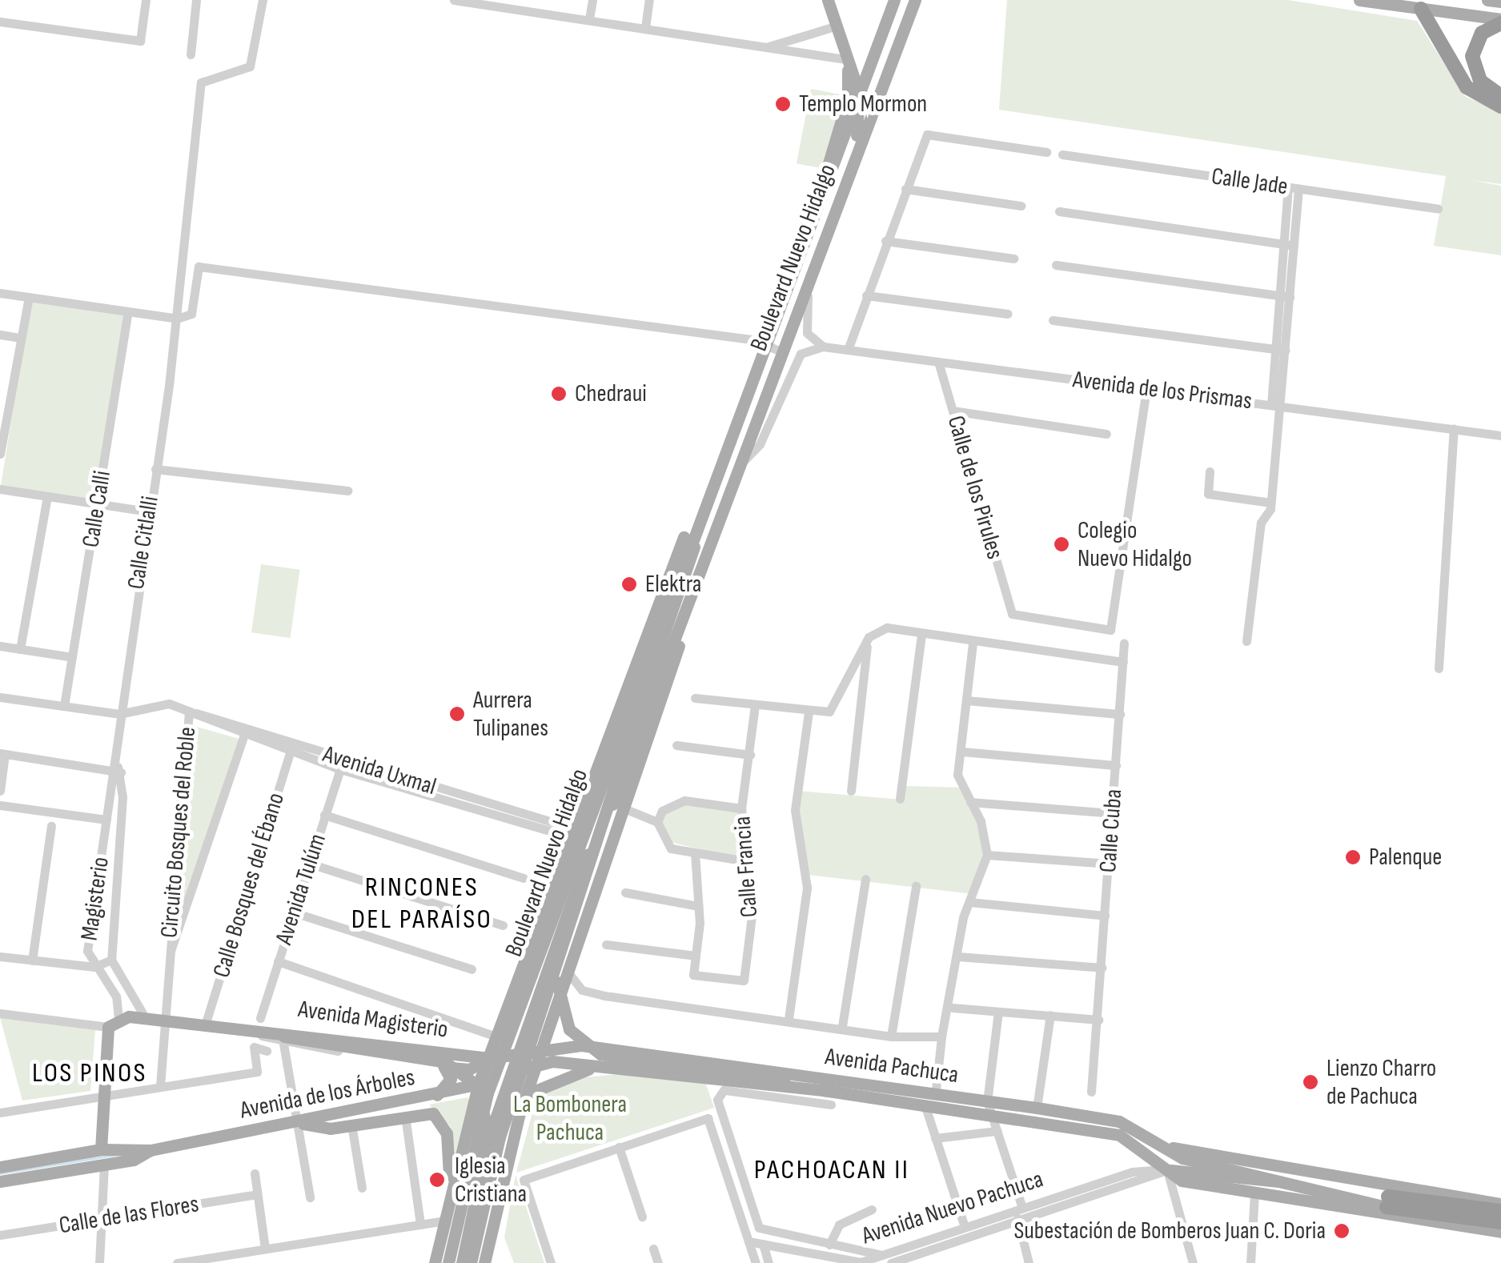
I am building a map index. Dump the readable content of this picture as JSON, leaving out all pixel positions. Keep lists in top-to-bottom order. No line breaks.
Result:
{"streets":{"main road":["Boulevard Nuevo Hidalgo","Avenida Magisterio","Avenida Pachuca","Avenida de los Árboles","Avenida Nuevo Pachuca"],"street":["Calle Jade","Avenida de los Prismas","Calle de los Pirules","Calle Calli","Calle Citlalli","Avenida Uxmal","Calle Cuba","Circuito Bosques del Roble","Calle Francia","Calle Bosques del Ébano","Avenida Tulúm","Magisterio","Calle de las Flores"]},"crossings":[["Boulevard Nuevo Hidalgo","Avenida Magisterio"],["Boulevard Nuevo Hidalgo","Avenida Pachuca"],["Boulevard Nuevo Hidalgo","Avenida de los Árboles"],["Avenida de los Prismas","Calle de los Pirules"],["Calle Citlalli","Avenida Uxmal"],["Calle Citlalli","Magisterio"],["Avenida Uxmal","Circuito Bosques del Roble"],["Avenida Uxmal","Calle Bosques del Ébano"],["Avenida Uxmal","Avenida Tulúm"],["Circuito Bosques del Roble","Avenida Magisterio"],["Calle Bosques del Ébano","Avenida Magisterio"],["Magisterio","Avenida Magisterio"],["Avenida Pachuca","Avenida Nuevo Pachuca"]],"districts":["RINCONES DEL PARAÍSO","LOS PINOS","PACHOACAN II"],"parks":["La Bombonera Pachuca"],"places":["Templo Mormon","Chedraui","Colegio Nuevo Hidalgo","Elektra","Aurrera Tulipanes","Palenque","Lienzo Charro de Pachuca","Iglesia Cristiana","Subestación de Bomberos Juan C. Doria"]}
